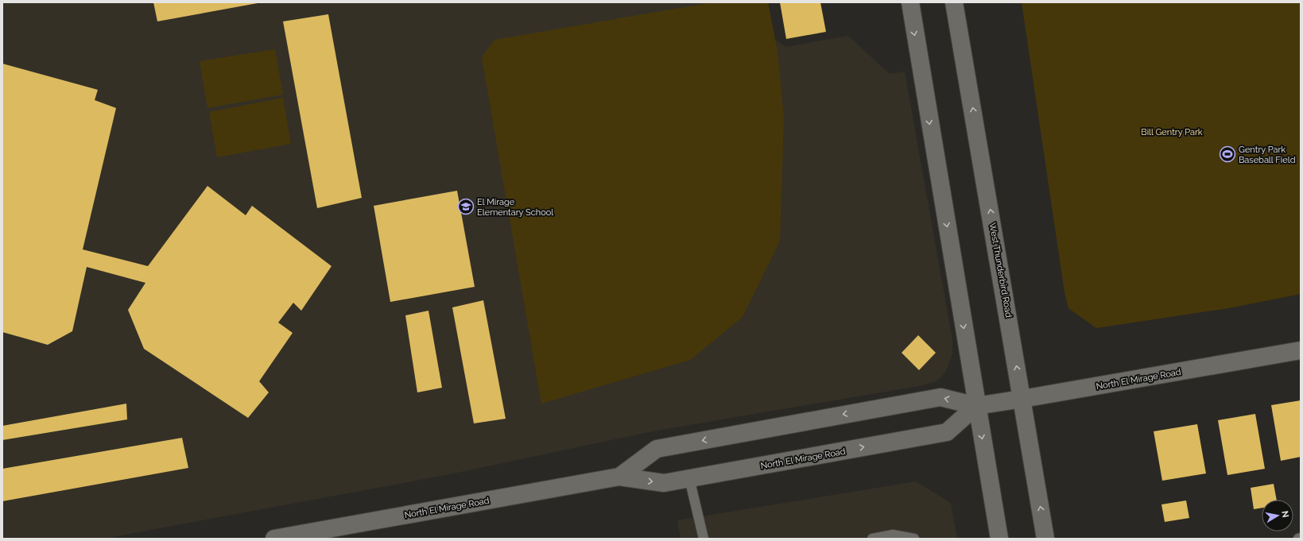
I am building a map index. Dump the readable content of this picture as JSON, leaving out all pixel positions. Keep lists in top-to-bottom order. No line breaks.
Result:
{"streets":{"main road":["West Thunderbird Road","North El Mirage Road"]},"crossings":[["West Thunderbird Road","North El Mirage Road"]],"parks":["Bill Gentry Park"],"places":{"sports":["Gentry Park Baseball Field"],"school or university":["El Mirage Elementary School"]},"north":"right"}
